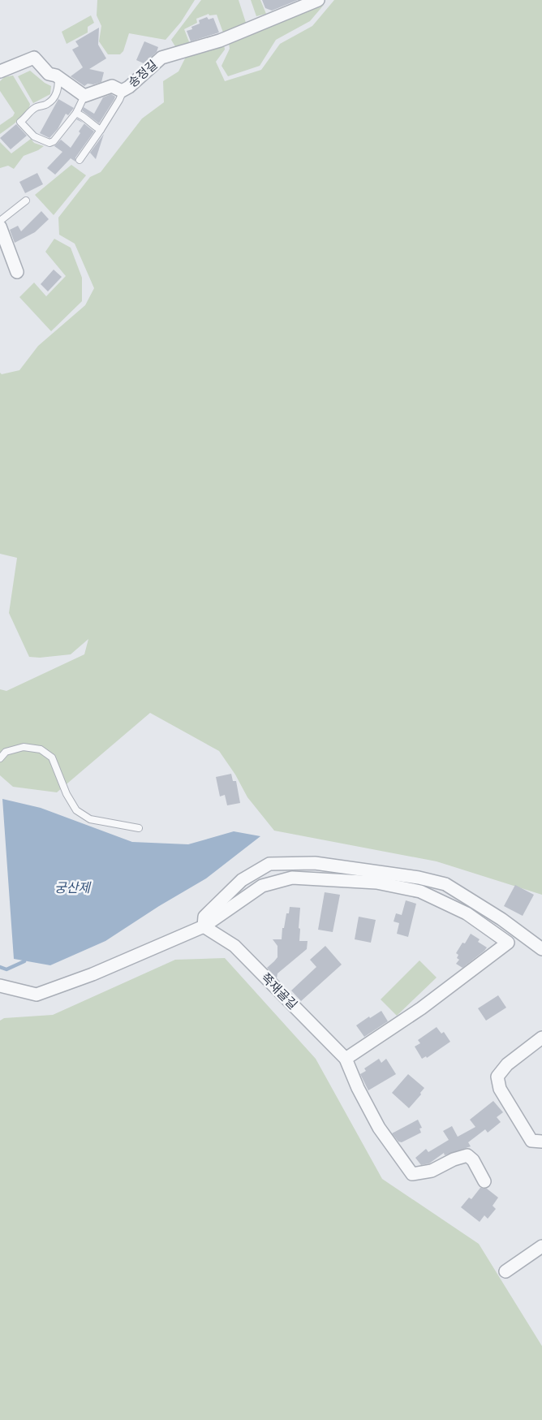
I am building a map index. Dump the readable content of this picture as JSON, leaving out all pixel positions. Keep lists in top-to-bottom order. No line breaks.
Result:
{"streets":{"street":["송정길","쪽재골길"]},"water":["궁산제"]}
